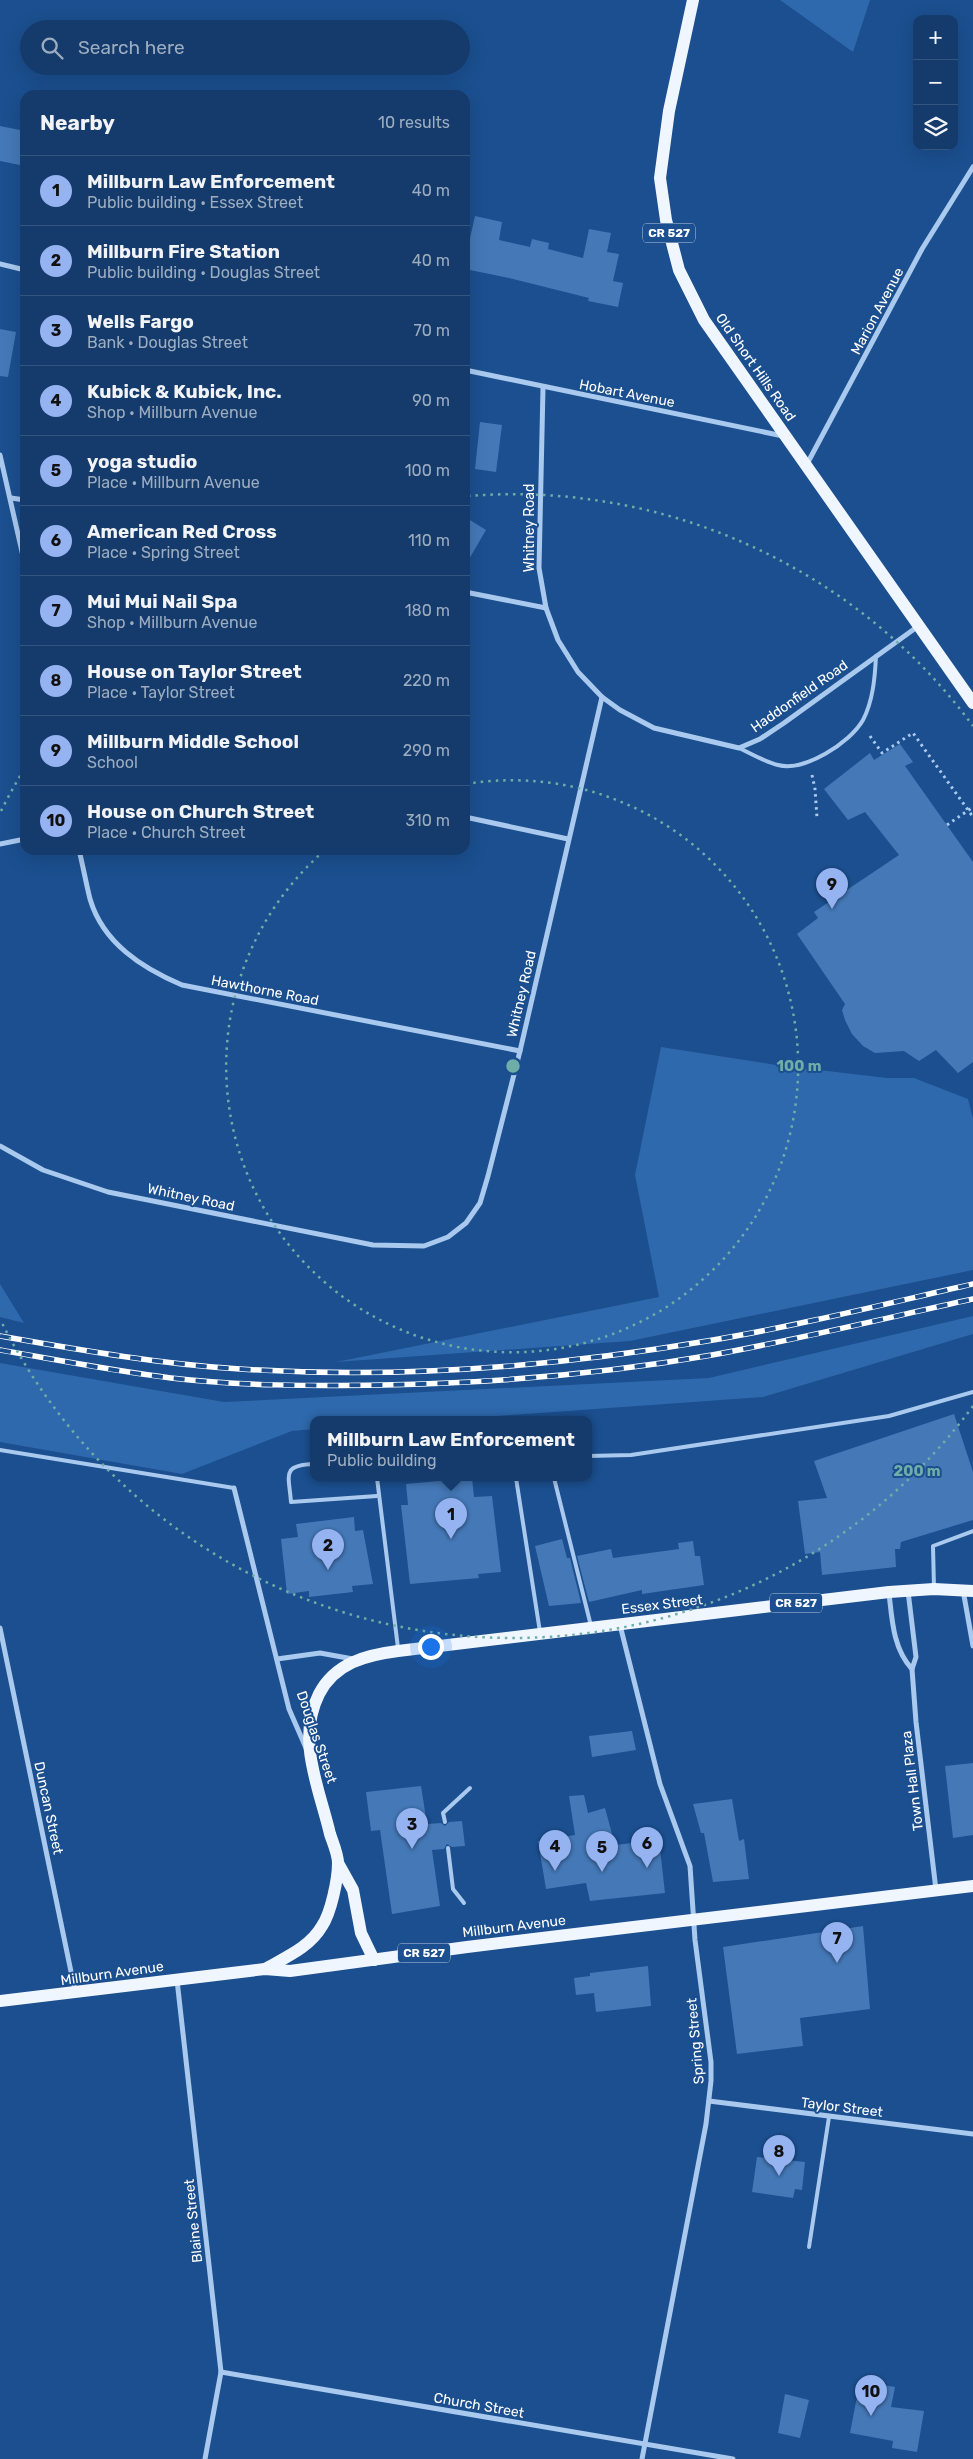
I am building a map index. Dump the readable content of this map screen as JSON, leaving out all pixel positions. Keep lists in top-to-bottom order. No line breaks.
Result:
{"streets":{"main road":["CR 527","Old Short Hills Road","Essex Street","Douglas Street","Millburn Avenue"],"street":["Marion Avenue","Hobart Avenue","Whitney Road","Haddonfield Road","Hawthorne Road","Town Hall Plaza","Duncan Street","Spring Street","Taylor Street","Blaine Street","Church Street"]},"crossings":[["Marion Avenue","Old Short Hills Road"],["Old Short Hills Road","Hobart Avenue"],["Old Short Hills Road","Haddonfield Road"],["Hobart Avenue","Whitney Road"],["Whitney Road","Hawthorne Road"],["Essex Street","Douglas Street"],["Essex Street","Town Hall Plaza"],["Essex Street","Spring Street"],["Douglas Street","Millburn Avenue"],["Town Hall Plaza","Millburn Avenue"],["Duncan Street","Millburn Avenue"],["Millburn Avenue","Spring Street"],["Millburn Avenue","Blaine Street"],["Spring Street","Taylor Street"],["Spring Street","Church Street"],["Blaine Street","Church Street"]],"page":{"map_buttons":["+","−"],"search":"Search here","heading":["Nearby","10 results"],"list":[{"mark":"1","name":"Millburn Law Enforcement","note":"Public building · Essex Street","value":"40 m"},{"mark":"2","name":"Millburn Fire Station","note":"Public building · Douglas Street","value":"40 m"},{"mark":"3","name":"Wells Fargo","note":"Bank · Douglas Street","value":"70 m"},{"mark":"4","name":"Kubick & Kubick, Inc.","note":"Shop · Millburn Avenue","value":"90 m"},{"mark":"5","name":"yoga studio","note":"Place · Millburn Avenue","value":"100 m"},{"mark":"6","name":"American Red Cross","note":"Place · Spring Street","value":"110 m"},{"mark":"7","name":"Mui Mui Nail Spa","note":"Shop · Millburn Avenue","value":"180 m"},{"mark":"8","name":"House on Taylor Street","note":"Place · Taylor Street","value":"220 m"},{"mark":"9","name":"Millburn Middle School","note":"School","value":"290 m"},{"mark":"10","name":"House on Church Street","note":"Place · Church Street","value":"310 m"}],"pins":["9","1","2","3","6","4","5","7","8","10"],"popup":["Millburn Law Enforcement","Public building"]},"rings":["100 m","200 m"]}
